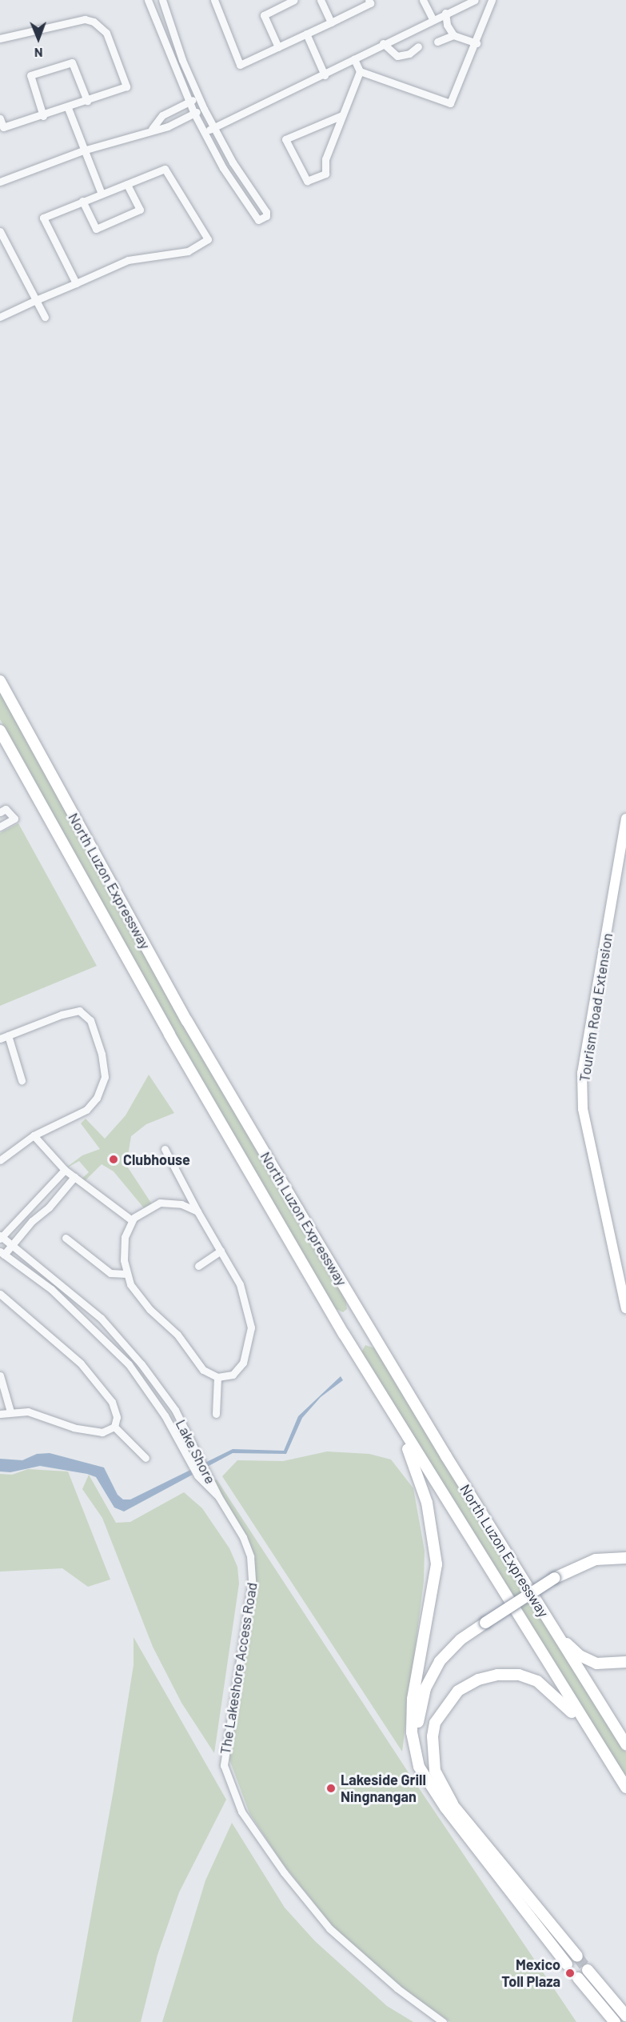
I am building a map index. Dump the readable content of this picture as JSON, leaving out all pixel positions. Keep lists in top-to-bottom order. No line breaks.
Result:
{"streets":{"highway":["North Luzon Expressway"],"main road":["Tourism Road Extension"],"street":["Lake Shore","The Lakeshore Access Road"]},"crossings":[["Lake Shore","The Lakeshore Access Road"]],"places":["Clubhouse","Lakeside Grill Ningnangan","Mexico Toll Plaza"],"north":"bottom"}
